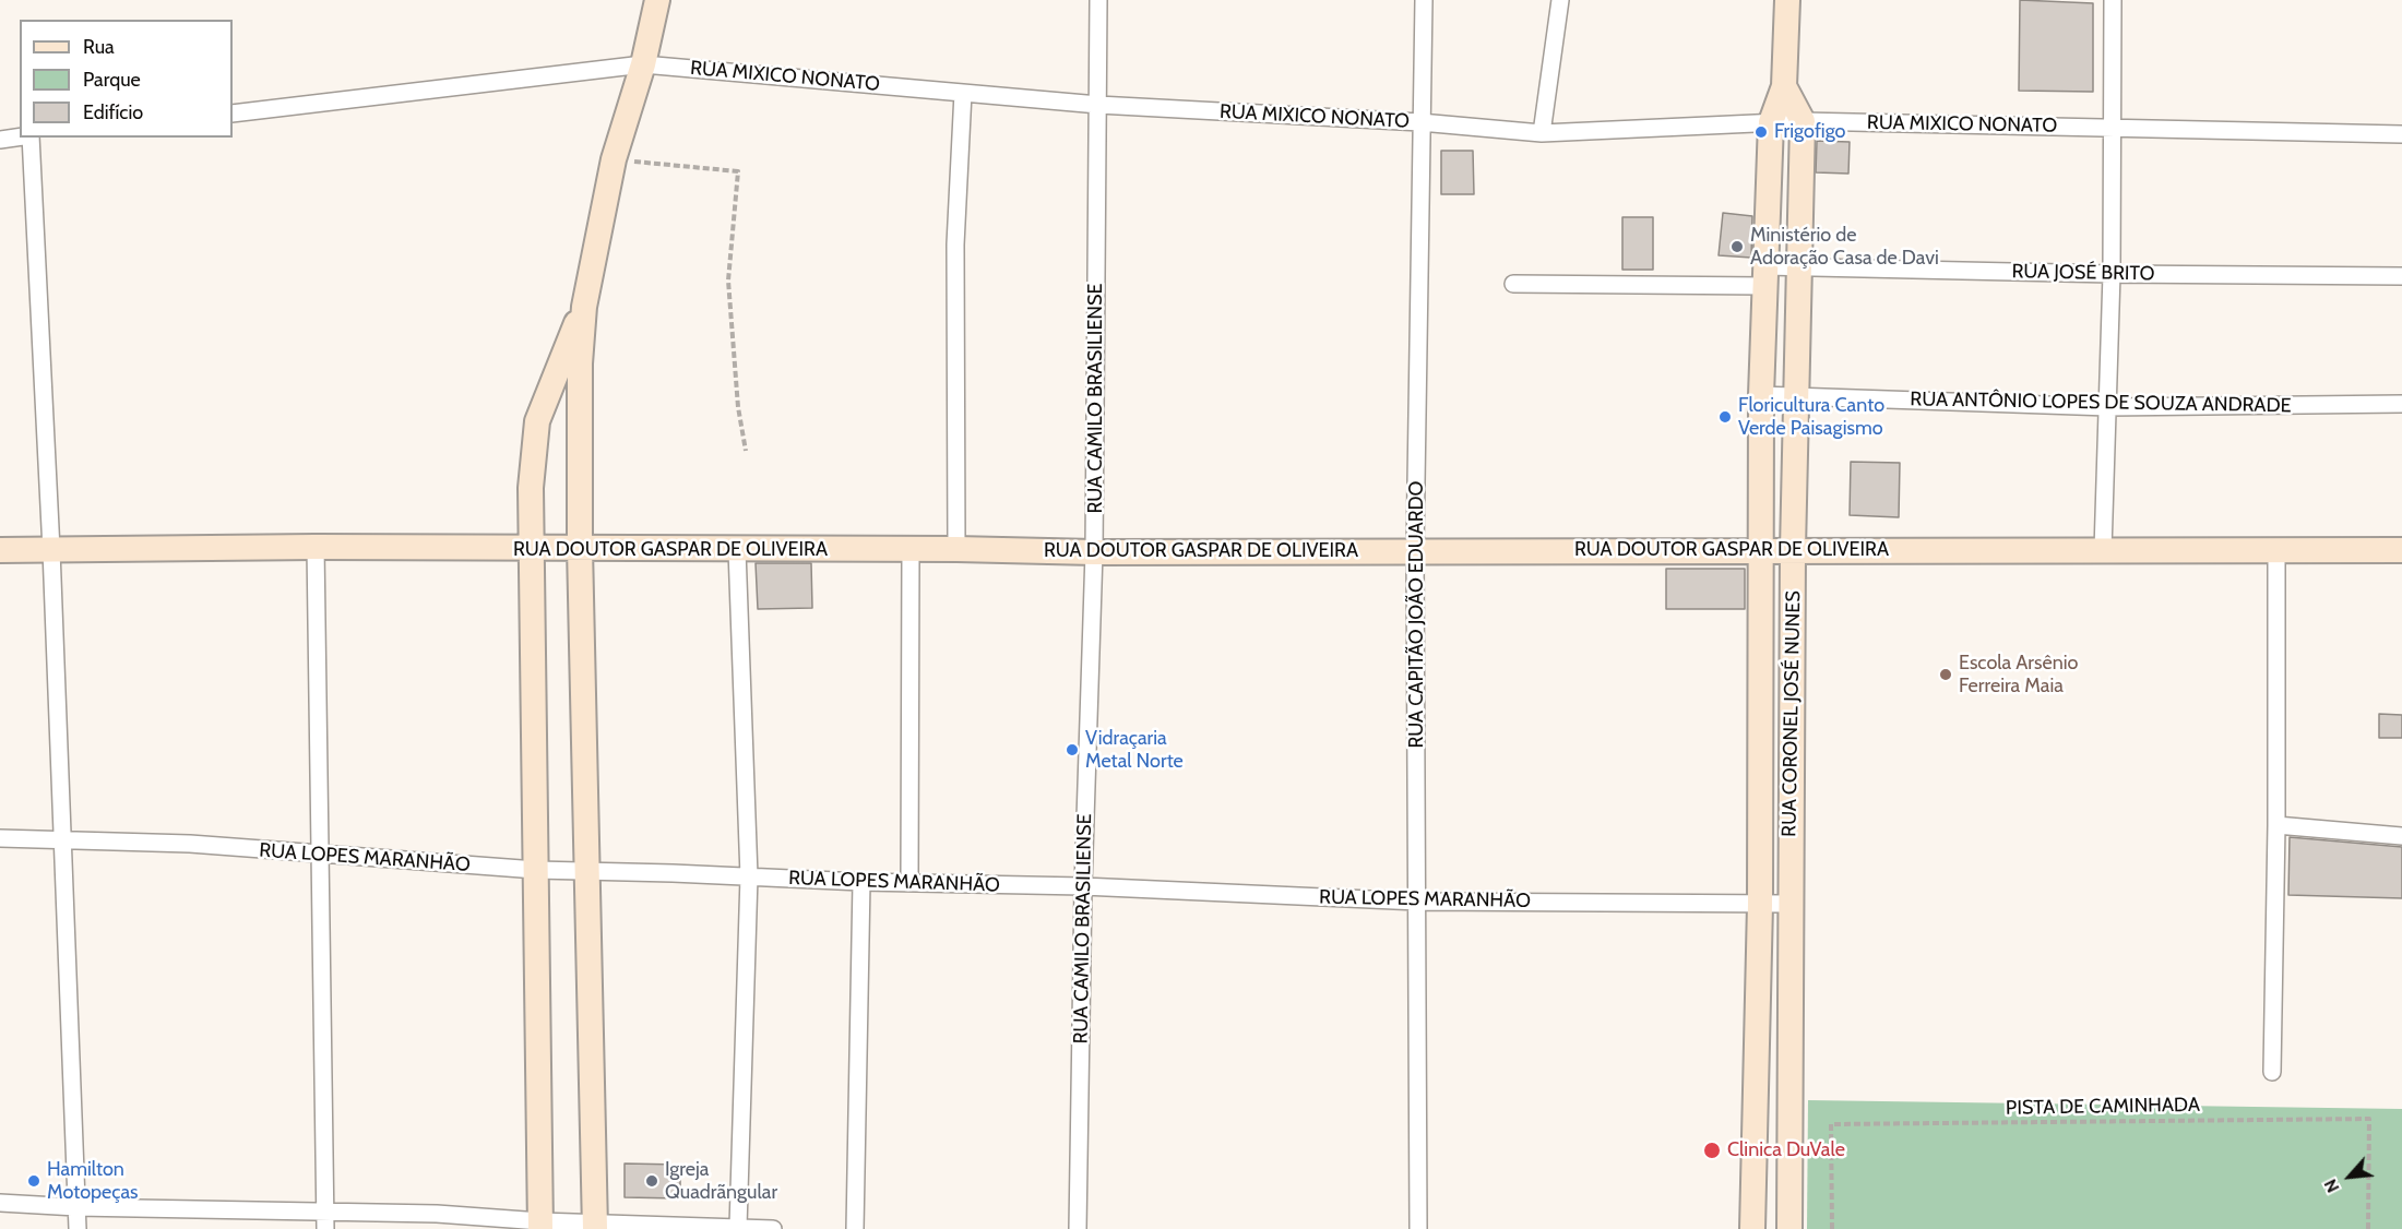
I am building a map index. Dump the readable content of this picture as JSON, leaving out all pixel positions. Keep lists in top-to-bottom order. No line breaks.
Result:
{"streets":{"street":["RUA MIXICO NONATO","RUA JOSÉ BRITO","RUA CAMILO BRASILIENSE","RUA ANTÔNIO LOPES DE SOUZA ANDRADE","RUA DOUTOR GASPAR DE OLIVEIRA","RUA CAPITÃO JOÃO EDUARDO","RUA CORONEL JOSÉ NUNES","RUA LOPES MARANHÃO"],"path":["PISTA DE CAMINHADA"]},"crossings":[["RUA MIXICO NONATO","RUA CAMILO BRASILIENSE"],["RUA MIXICO NONATO","RUA CAPITÃO JOÃO EDUARDO"],["RUA MIXICO NONATO","RUA CORONEL JOSÉ NUNES"],["RUA JOSÉ BRITO","RUA CORONEL JOSÉ NUNES"],["RUA CAMILO BRASILIENSE","RUA DOUTOR GASPAR DE OLIVEIRA"],["RUA CAMILO BRASILIENSE","RUA LOPES MARANHÃO"],["RUA ANTÔNIO LOPES DE SOUZA ANDRADE","RUA CORONEL JOSÉ NUNES"],["RUA DOUTOR GASPAR DE OLIVEIRA","RUA CAPITÃO JOÃO EDUARDO"],["RUA DOUTOR GASPAR DE OLIVEIRA","RUA CORONEL JOSÉ NUNES"],["RUA CAPITÃO JOÃO EDUARDO","RUA LOPES MARANHÃO"],["RUA CORONEL JOSÉ NUNES","RUA LOPES MARANHÃO"]],"places":["Frigofigo","Ministério de Adoração Casa de Davi","Floricultura Canto Verde Paisagismo","Escola Arsênio Ferreira Maia","Vidraçaria Metal Norte","Clinica DuVale","Hamilton Motopeças","Igreja Quadrãngular"],"legend":["Rua","Parque","Edifício"],"north":"bottom left"}
